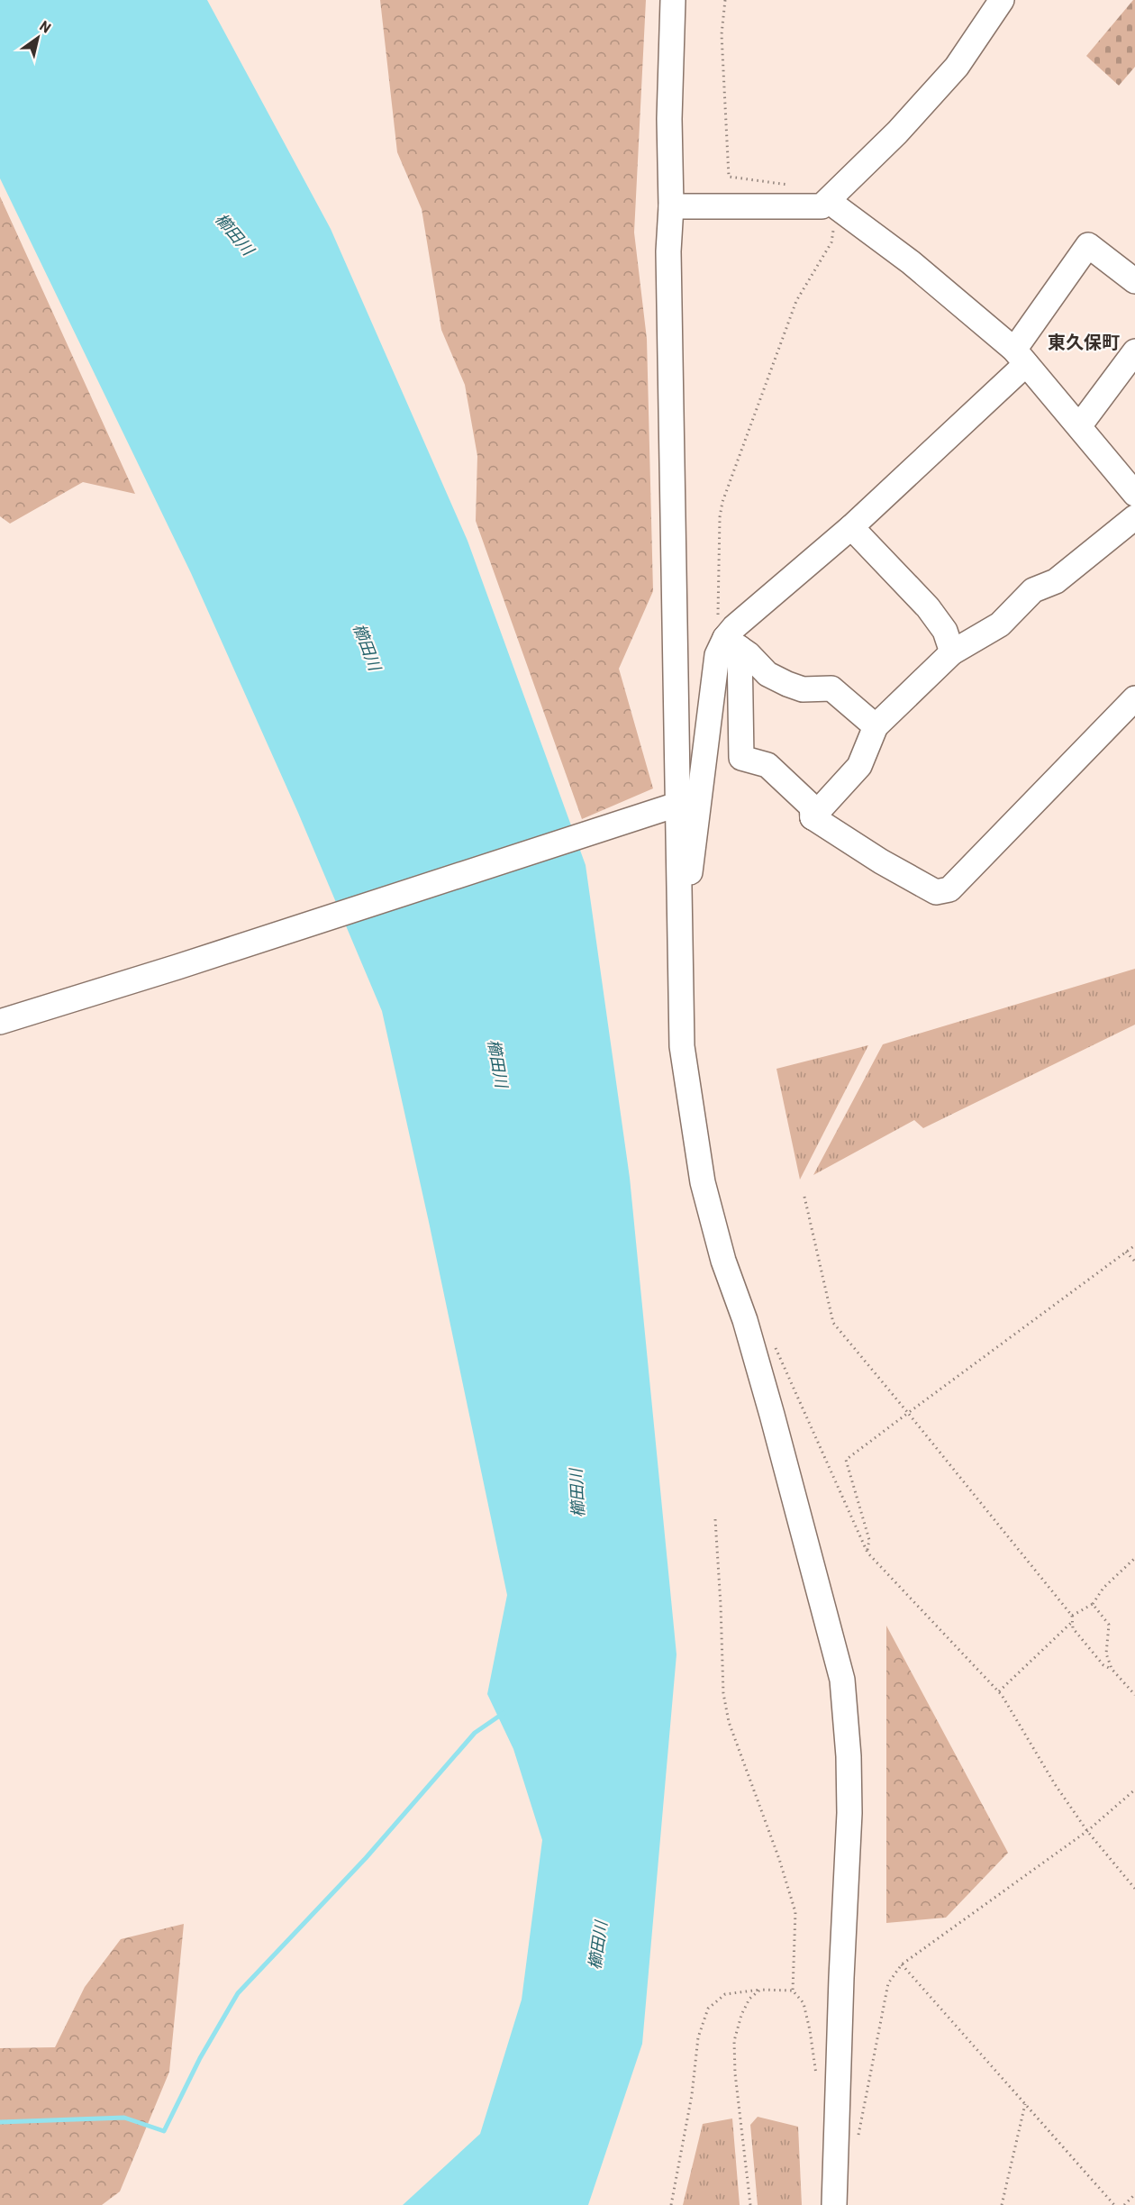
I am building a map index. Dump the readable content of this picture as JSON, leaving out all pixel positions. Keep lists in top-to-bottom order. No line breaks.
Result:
{"districts":["東久保町"],"water":["櫛田川"],"north":"top right"}
